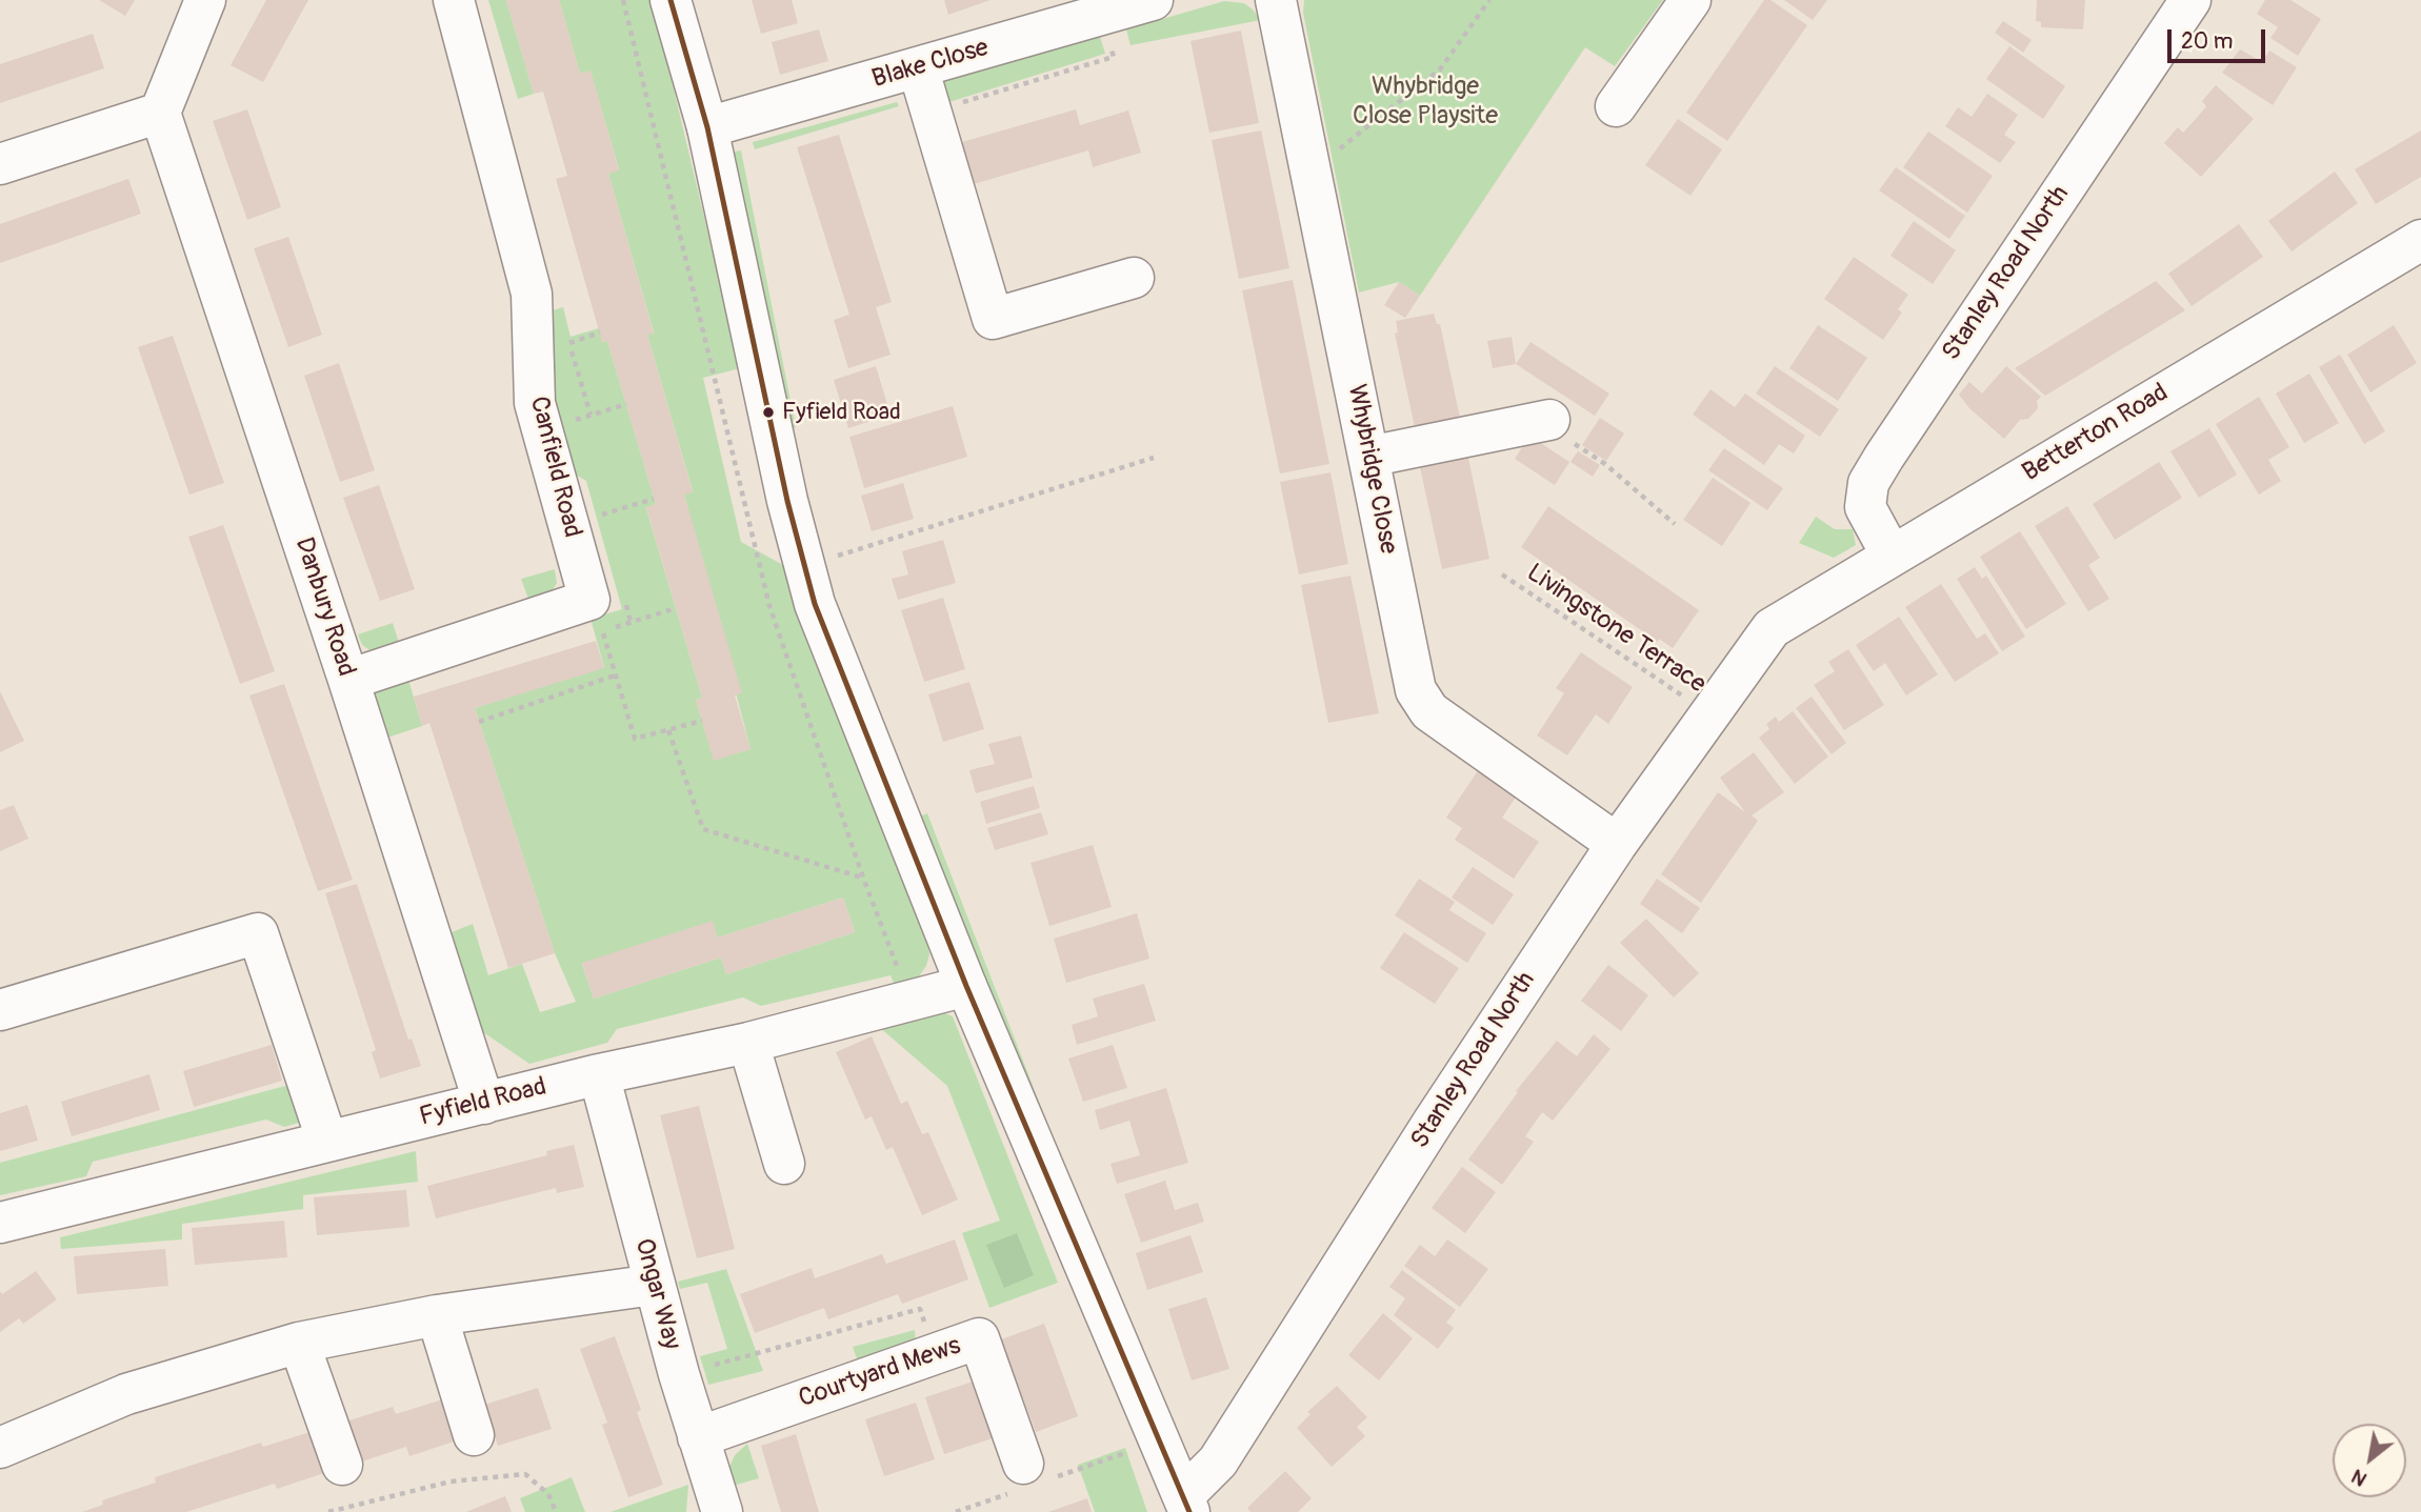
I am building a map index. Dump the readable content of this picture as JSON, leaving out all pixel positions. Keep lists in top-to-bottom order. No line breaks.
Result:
{"streets":{"street":["Blake Close","Stanley Road North","Betterton Road","Canfield Road","Whybridge Close","Danbury Road","Fyfield Road","Ongar Way","Courtyard Mews"],"path":["Livingstone Terrace"]},"crossings":[["Stanley Road North","Betterton Road"],["Stanley Road North","Whybridge Close"],["Stanley Road North","Livingstone Terrace"],["Canfield Road","Danbury Road"],["Danbury Road","Fyfield Road"],["Fyfield Road","Ongar Way"],["Ongar Way","Courtyard Mews"]],"parks":["Whybridge Close Playsite"],"places":["Fyfield Road"],"scale_bar":"20 m","north":"bottom left"}
